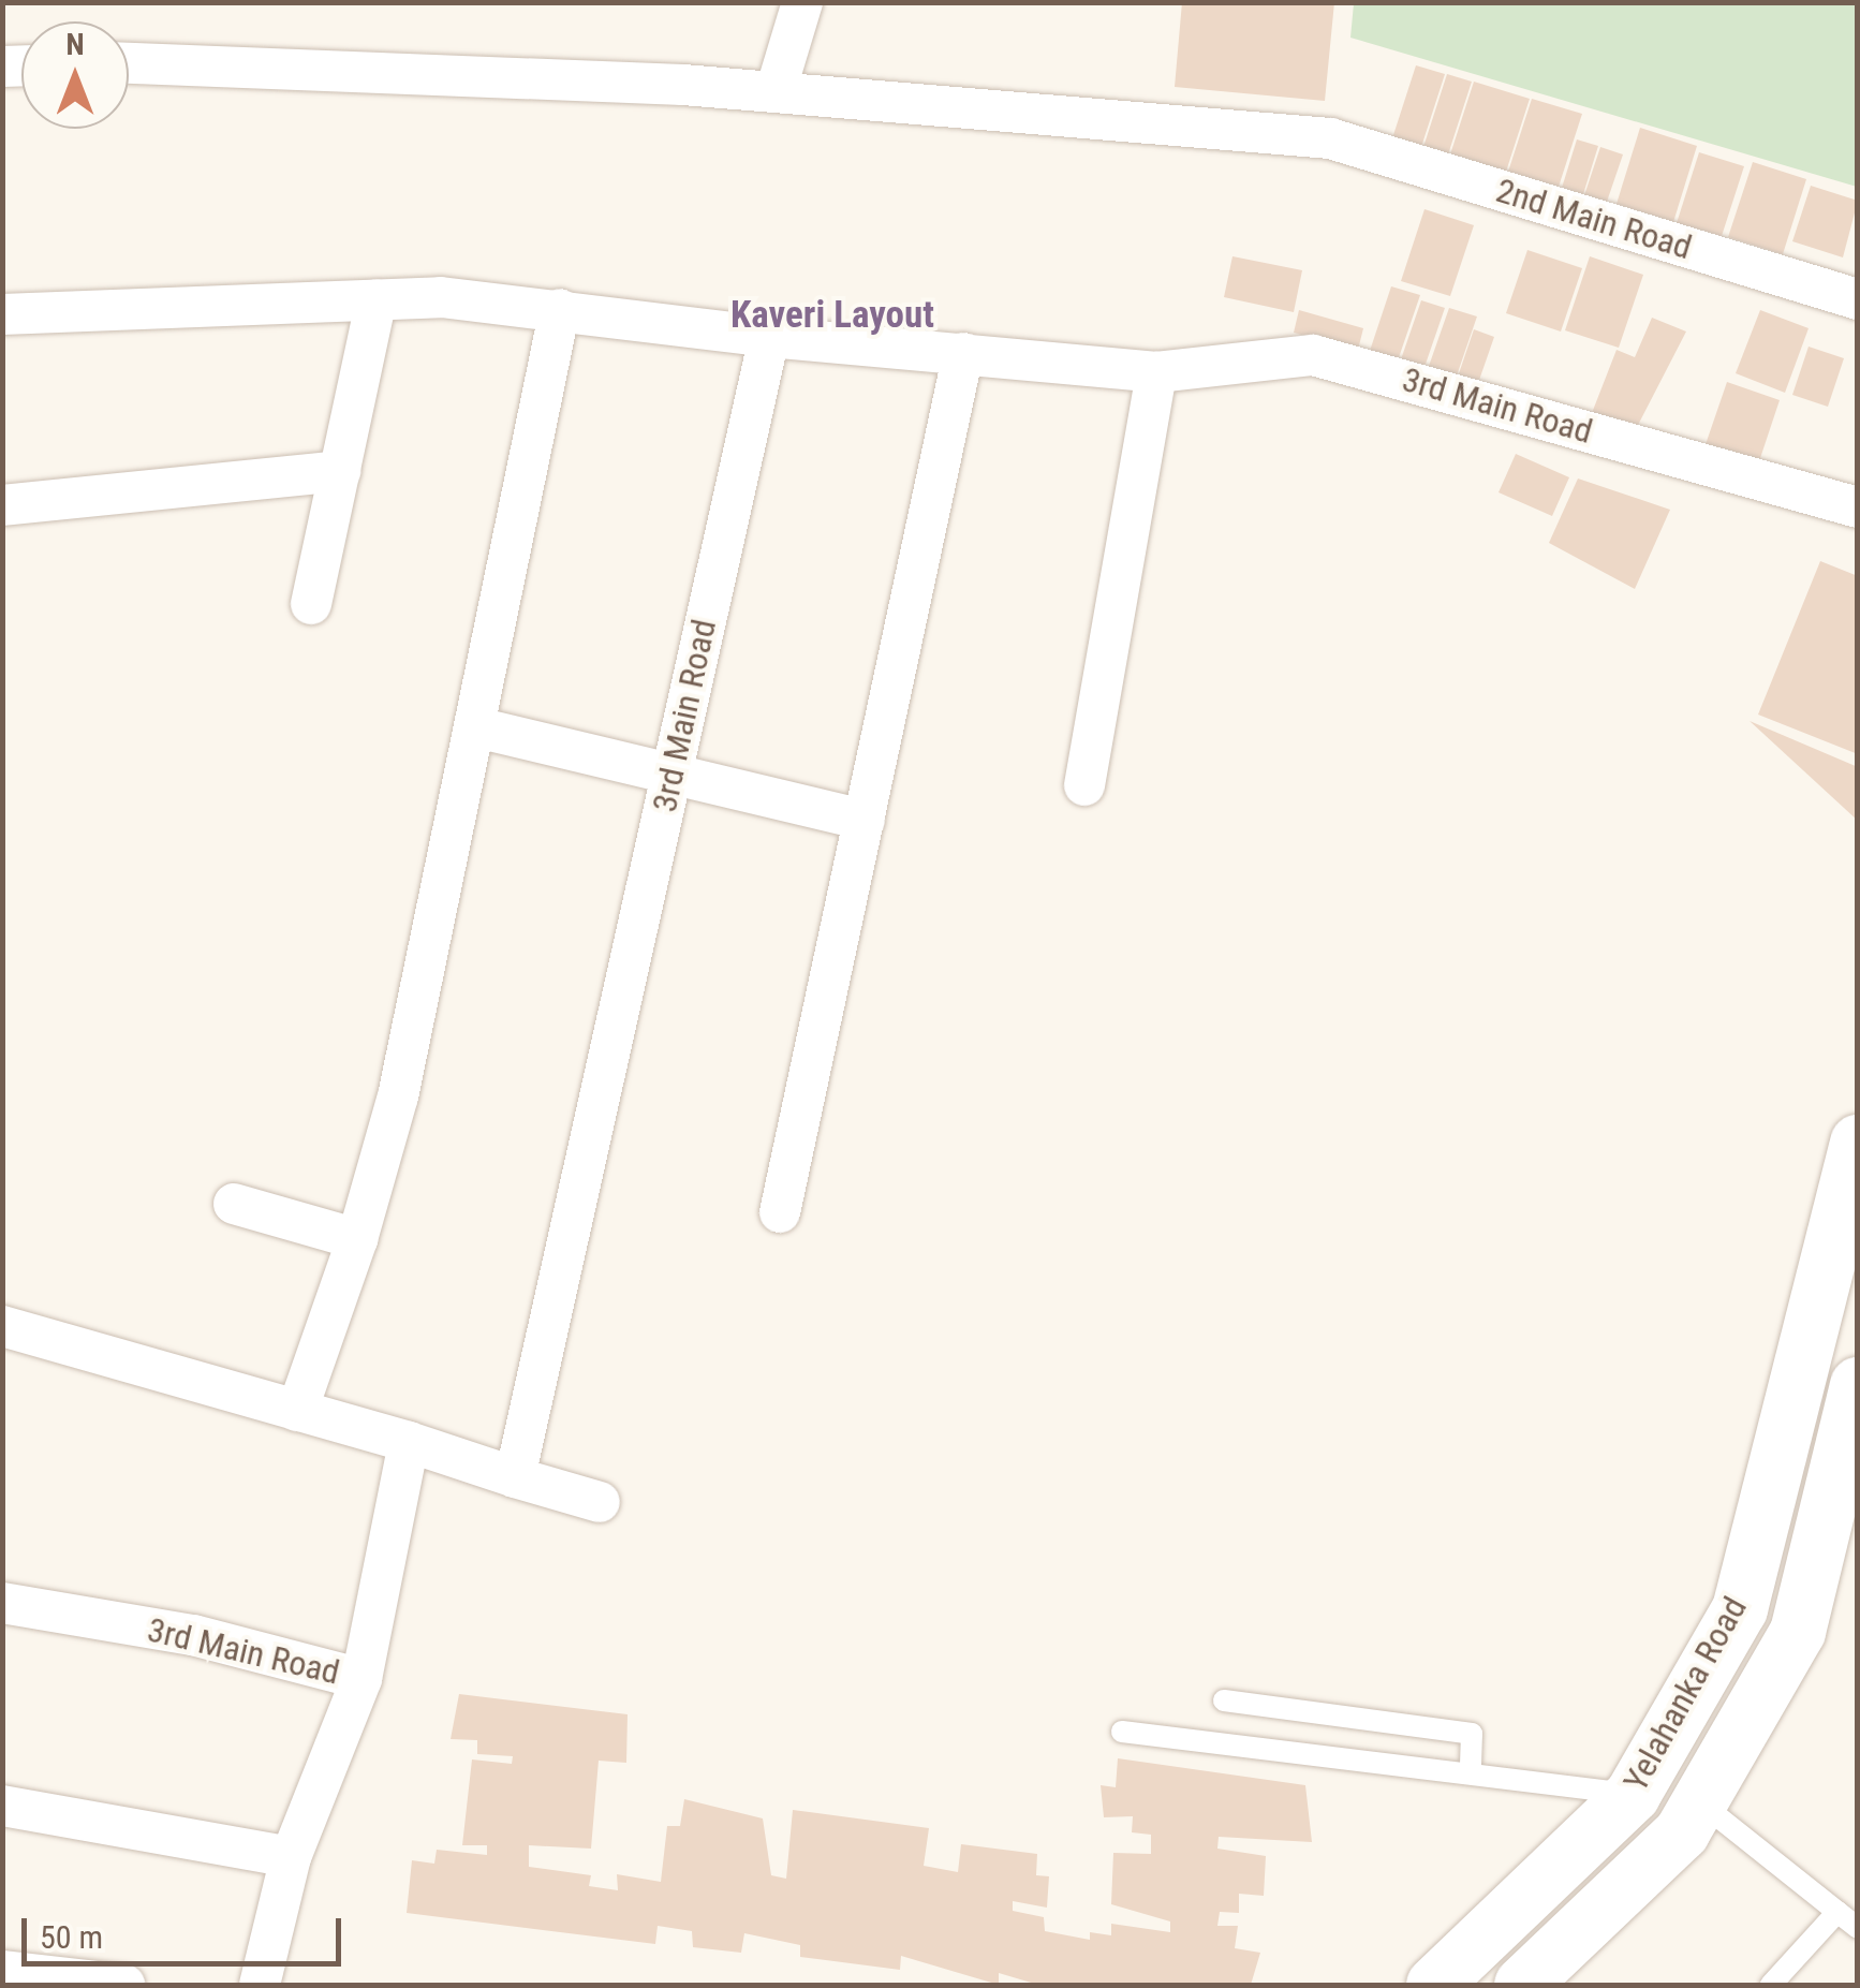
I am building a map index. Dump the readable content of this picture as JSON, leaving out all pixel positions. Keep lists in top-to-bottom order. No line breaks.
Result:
{"streets":{"main road":["Yelahanka Road"],"street":["2nd Main Road","3rd Main Road"]},"districts":["Kaveri Layout"],"scale_bar":"50 m","north":"top"}
